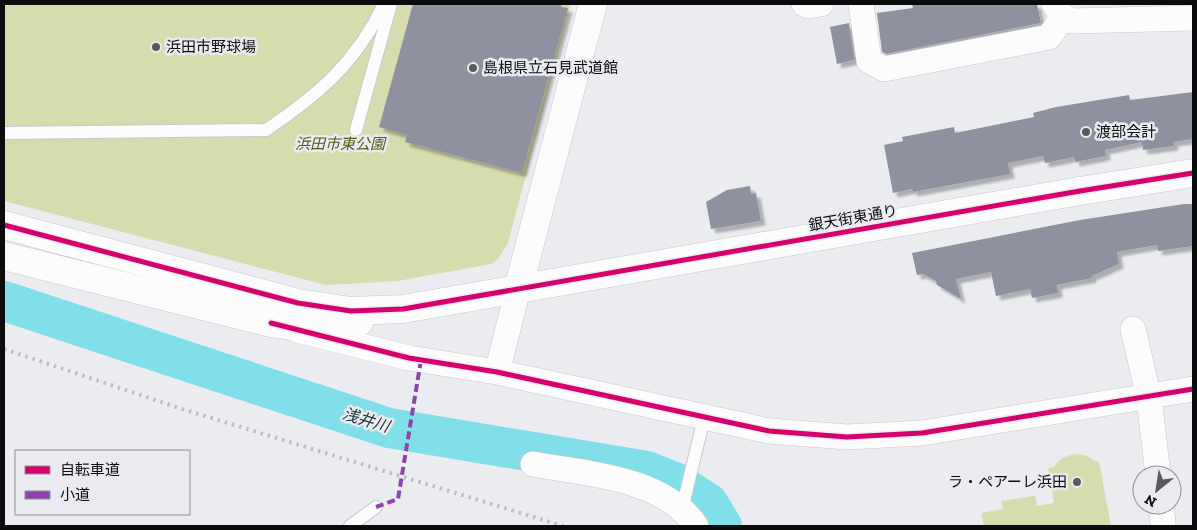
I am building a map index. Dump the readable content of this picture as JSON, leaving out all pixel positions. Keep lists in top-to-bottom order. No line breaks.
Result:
{"streets":{"street":["銀天街東通り"]},"water":["浅井川"],"parks":["浜田市東公園"],"places":["浜田市野球場","島根県立石見武道館","渡部会計","ラ・ペアーレ浜田"],"legend":["自転車道","小道"],"north":"bottom left"}
